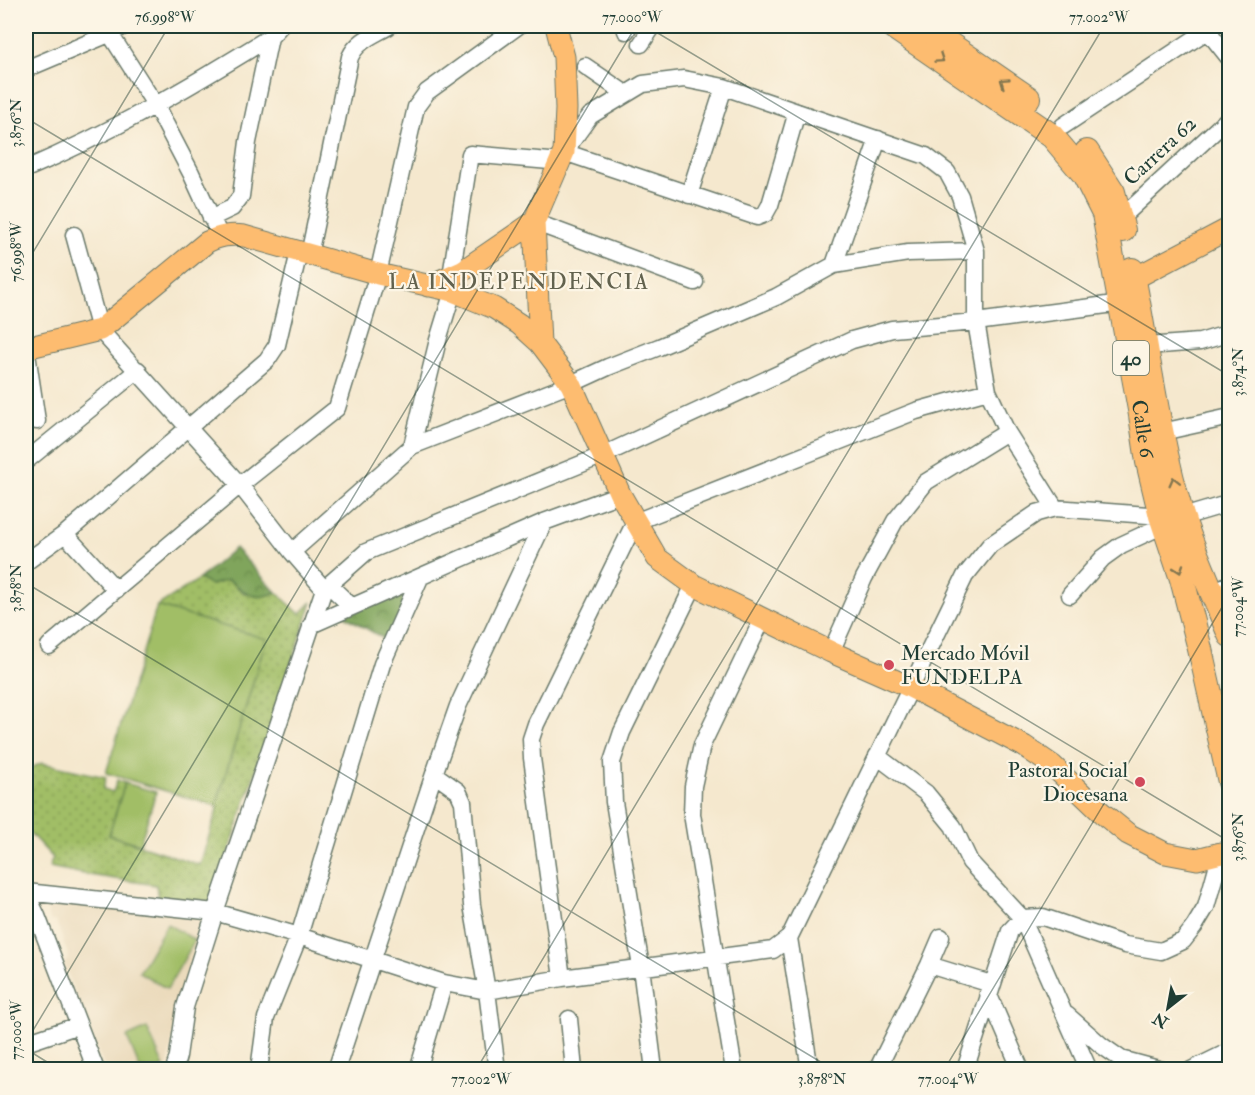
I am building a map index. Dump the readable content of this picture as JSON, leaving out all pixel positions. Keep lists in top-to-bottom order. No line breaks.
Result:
{"streets":{"highway":["40","Calle 6"],"street":["Carrera 62"]},"crossings":[["Carrera 62","Calle 6"]],"districts":["LA INDEPENDENCIA"],"places":["Mercado Móvil FUNDELPA","Pastoral Social Diocesana"],"north":"bottom left","coordinates":["76.998°W","77.000°W","77.002°W","3.876°N","3.874°N","3.878°N","77.004°W"]}
